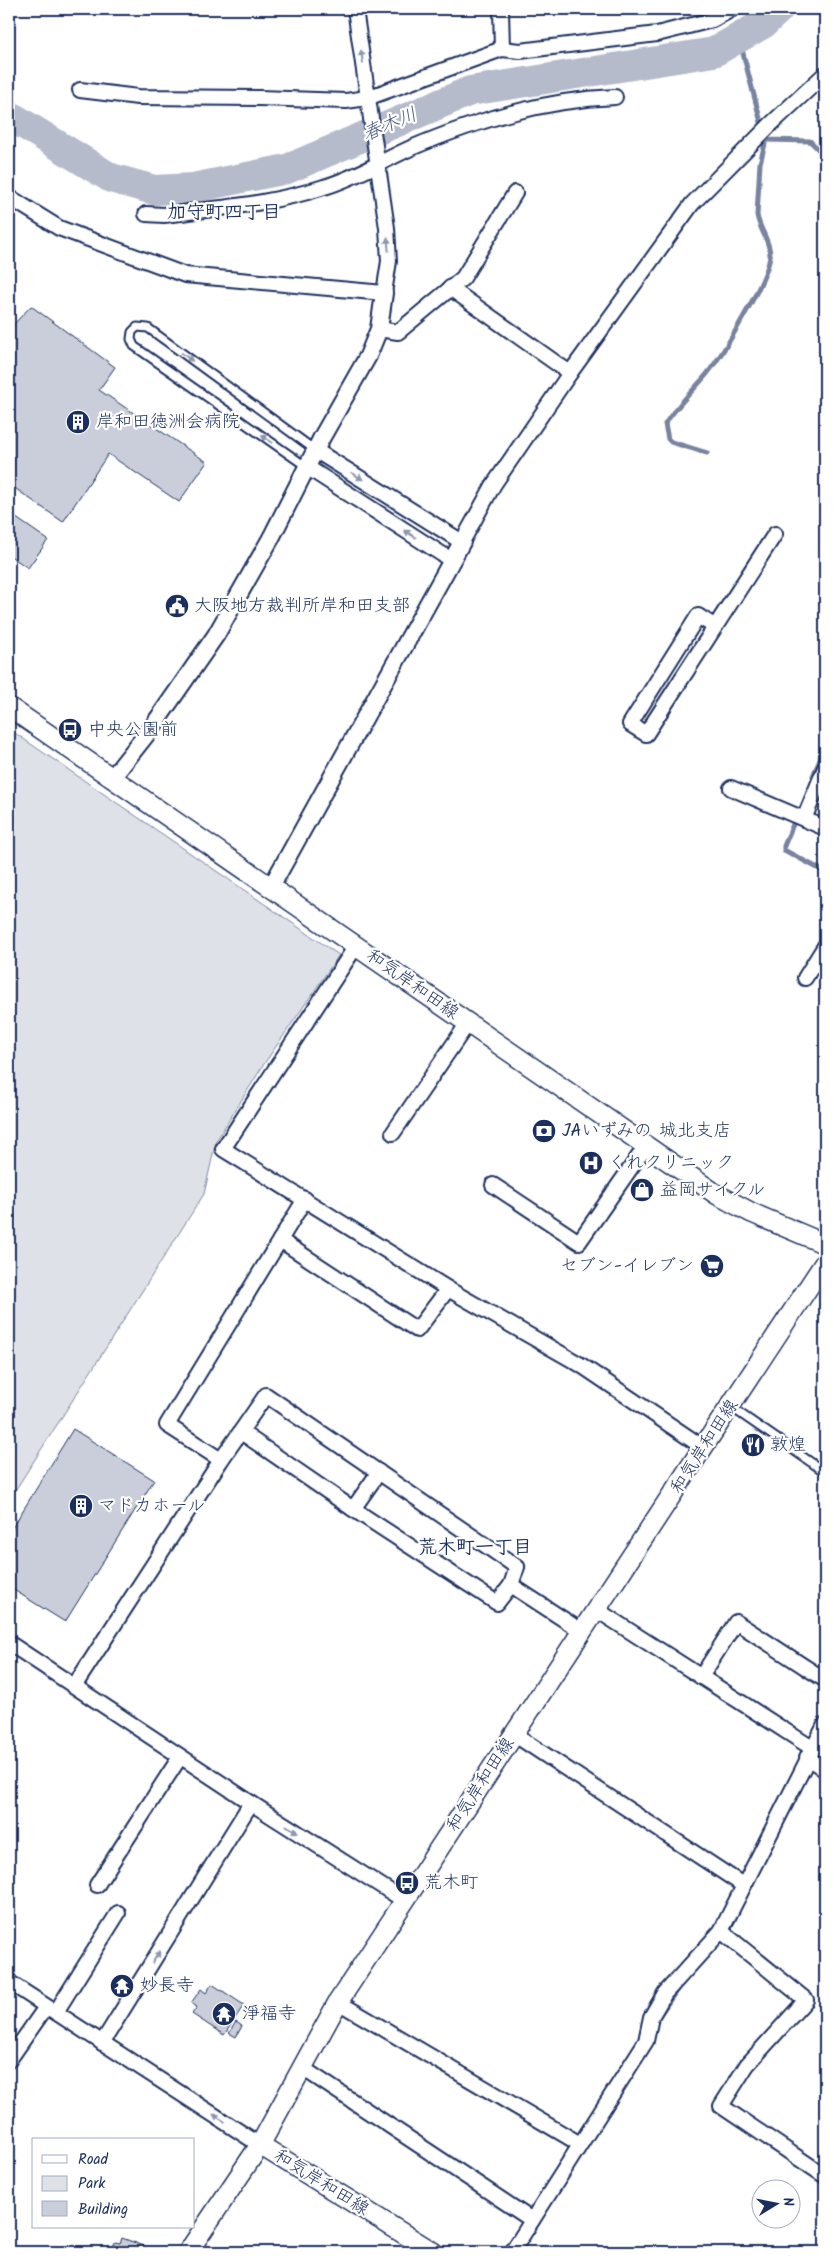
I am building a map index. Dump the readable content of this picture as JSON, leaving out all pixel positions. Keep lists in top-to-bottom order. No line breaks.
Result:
{"streets":{"main road":["和気岸和田線"]},"districts":["加守町四丁目","荒木町一丁目"],"water":["春木川"],"places":{"building":["岸和田徳洲会病院","マドカホール"],"public building":["大阪地方裁判所岸和田支部"],"bus stop":["中央公園前","荒木町"],"bank":["JAいずみの 城北支店"],"hospital":["くれクリニック"],"shop":["益岡サイクル"],"supermarket":["セブン-イレブン"],"restaurant":["敦煌"],"temple":["妙長寺","淨福寺"]},"legend":["Road","Park","Building"],"north":"right"}
